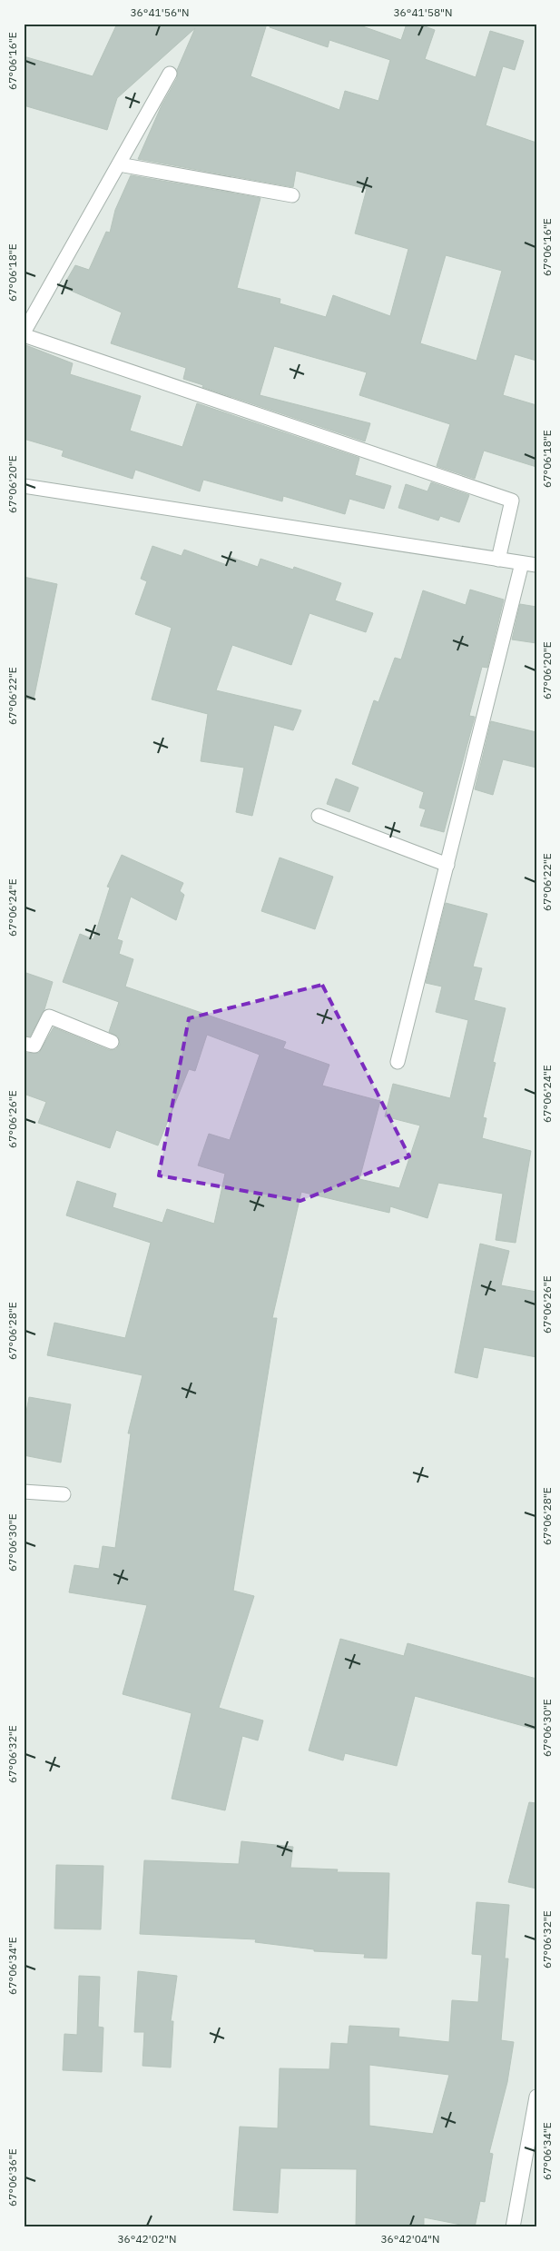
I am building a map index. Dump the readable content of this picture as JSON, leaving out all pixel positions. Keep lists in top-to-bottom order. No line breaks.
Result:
{"coordinates":["36°41'56\"N","36°41'58\"N","67°06'16\"E","67°06'18\"E","67°06'20\"E","67°06'22\"E","67°06'24\"E","67°06'26\"E","67°06'28\"E","67°06'30\"E","67°06'32\"E","67°06'34\"E","67°06'36\"E","36°42'02\"N","36°42'04\"N"]}
